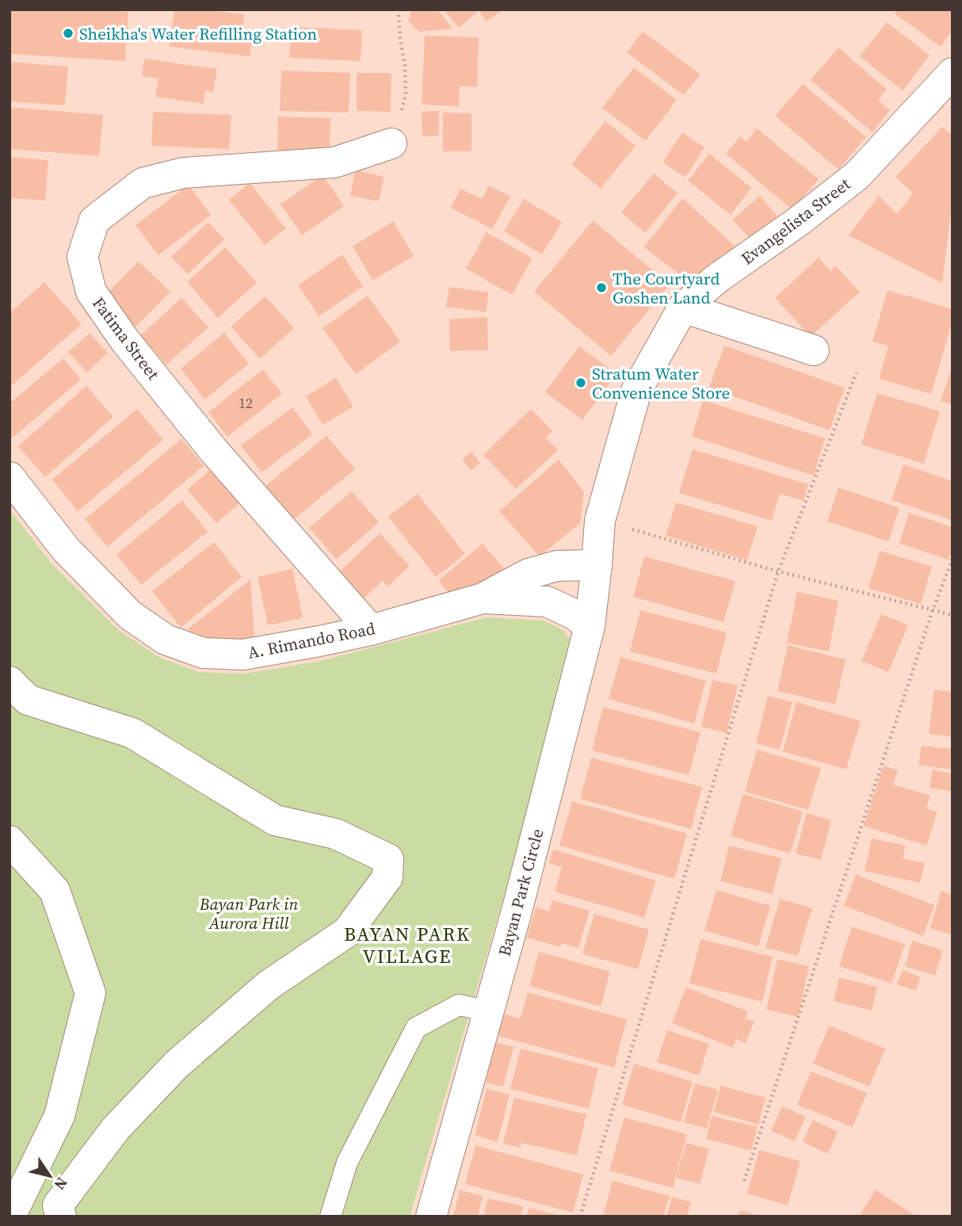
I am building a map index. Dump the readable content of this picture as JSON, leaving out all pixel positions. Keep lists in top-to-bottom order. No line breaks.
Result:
{"streets":{"street":["Evangelista Street","Fatima Street","A. Rimando Road","Bayan Park Circle"]},"crossings":[["Evangelista Street","A. Rimando Road"],["Evangelista Street","Bayan Park Circle"],["Fatima Street","A. Rimando Road"],["A. Rimando Road","Bayan Park Circle"]],"districts":["BAYAN PARK VILLAGE"],"parks":["Bayan Park in Aurora Hill"],"places":["Sheikha's Water Refilling Station","The Courtyard Goshen Land","Stratum Water Convenience Store"],"house_numbers":["12"],"north":"bottom right"}
